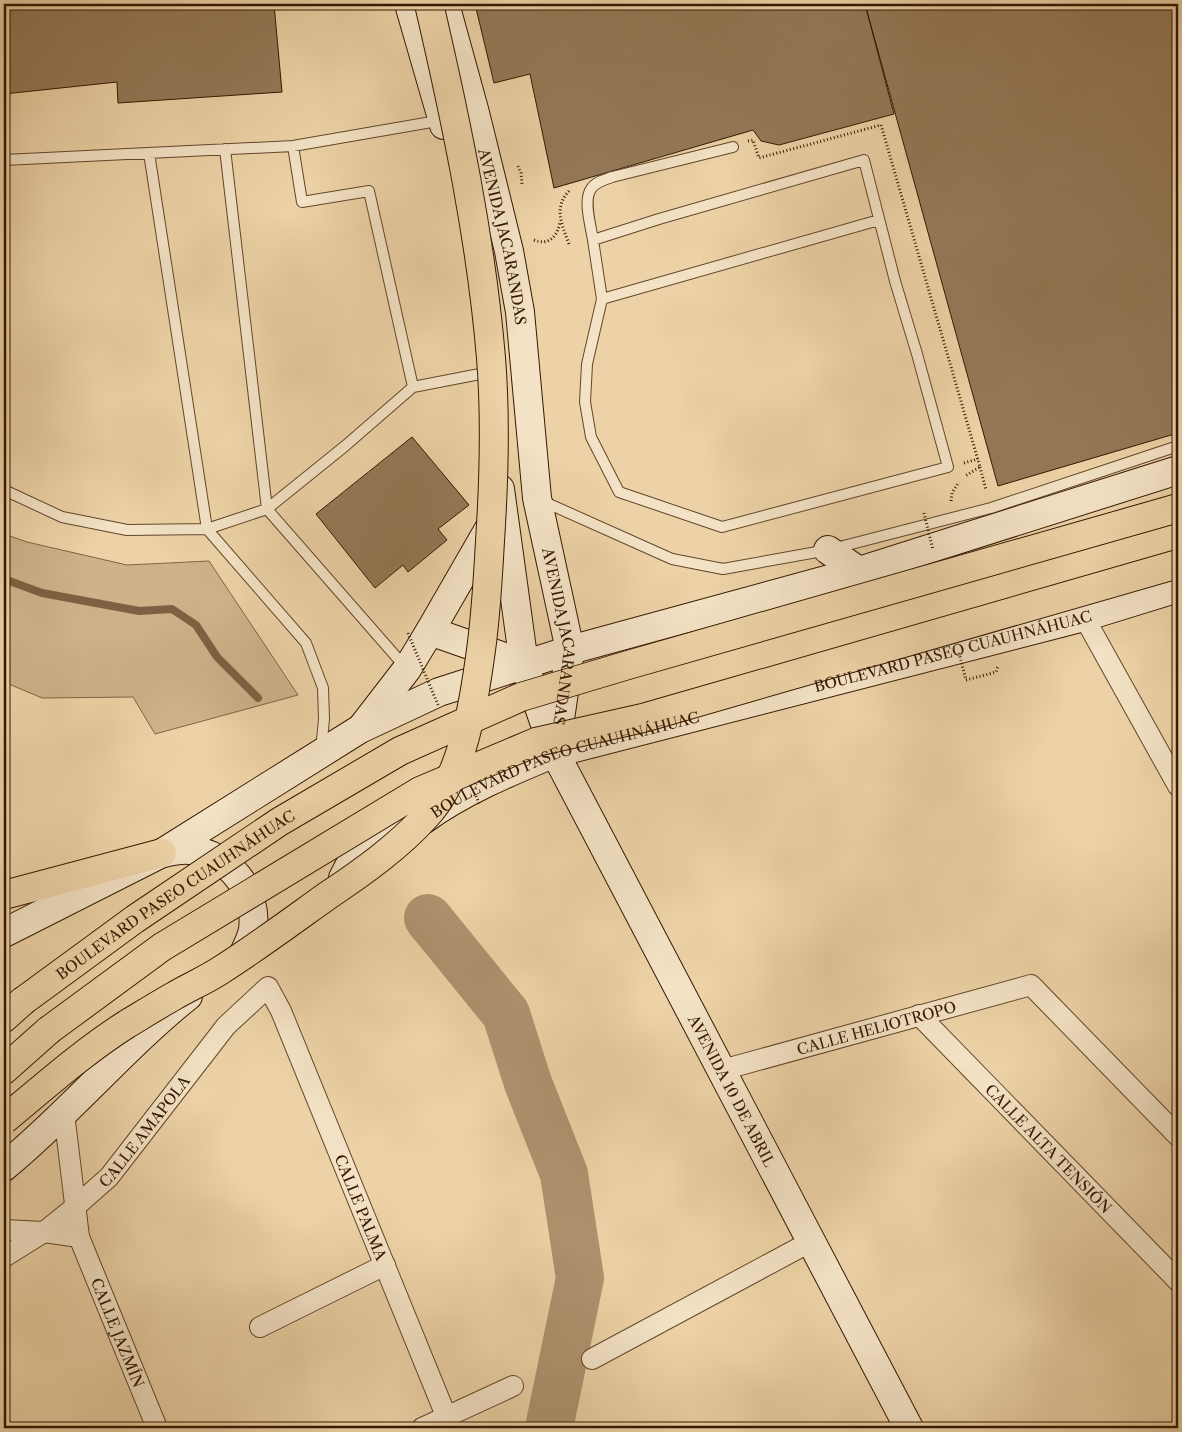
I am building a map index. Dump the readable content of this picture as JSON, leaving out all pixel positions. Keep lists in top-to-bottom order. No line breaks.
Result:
{"streets":{"main road":["AVENIDA JACARANDAS","BOULEVARD PASEO CUAUHNÁHUAC","AVENIDA 10 DE ABRIL"],"street":["CALLE HELIOTROPO","CALLE AMAPOLA","CALLE ALTA TENSIÓN","CALLE PALMA","CALLE JAZMÍN"]},"crossings":[["AVENIDA JACARANDAS","BOULEVARD PASEO CUAUHNÁHUAC"],["AVENIDA JACARANDAS","AVENIDA 10 DE ABRIL"],["BOULEVARD PASEO CUAUHNÁHUAC","AVENIDA 10 DE ABRIL"],["BOULEVARD PASEO CUAUHNÁHUAC","CALLE JAZMÍN"],["CALLE HELIOTROPO","AVENIDA 10 DE ABRIL"],["CALLE HELIOTROPO","CALLE ALTA TENSIÓN"],["CALLE AMAPOLA","CALLE PALMA"],["CALLE AMAPOLA","CALLE JAZMÍN"]]}
